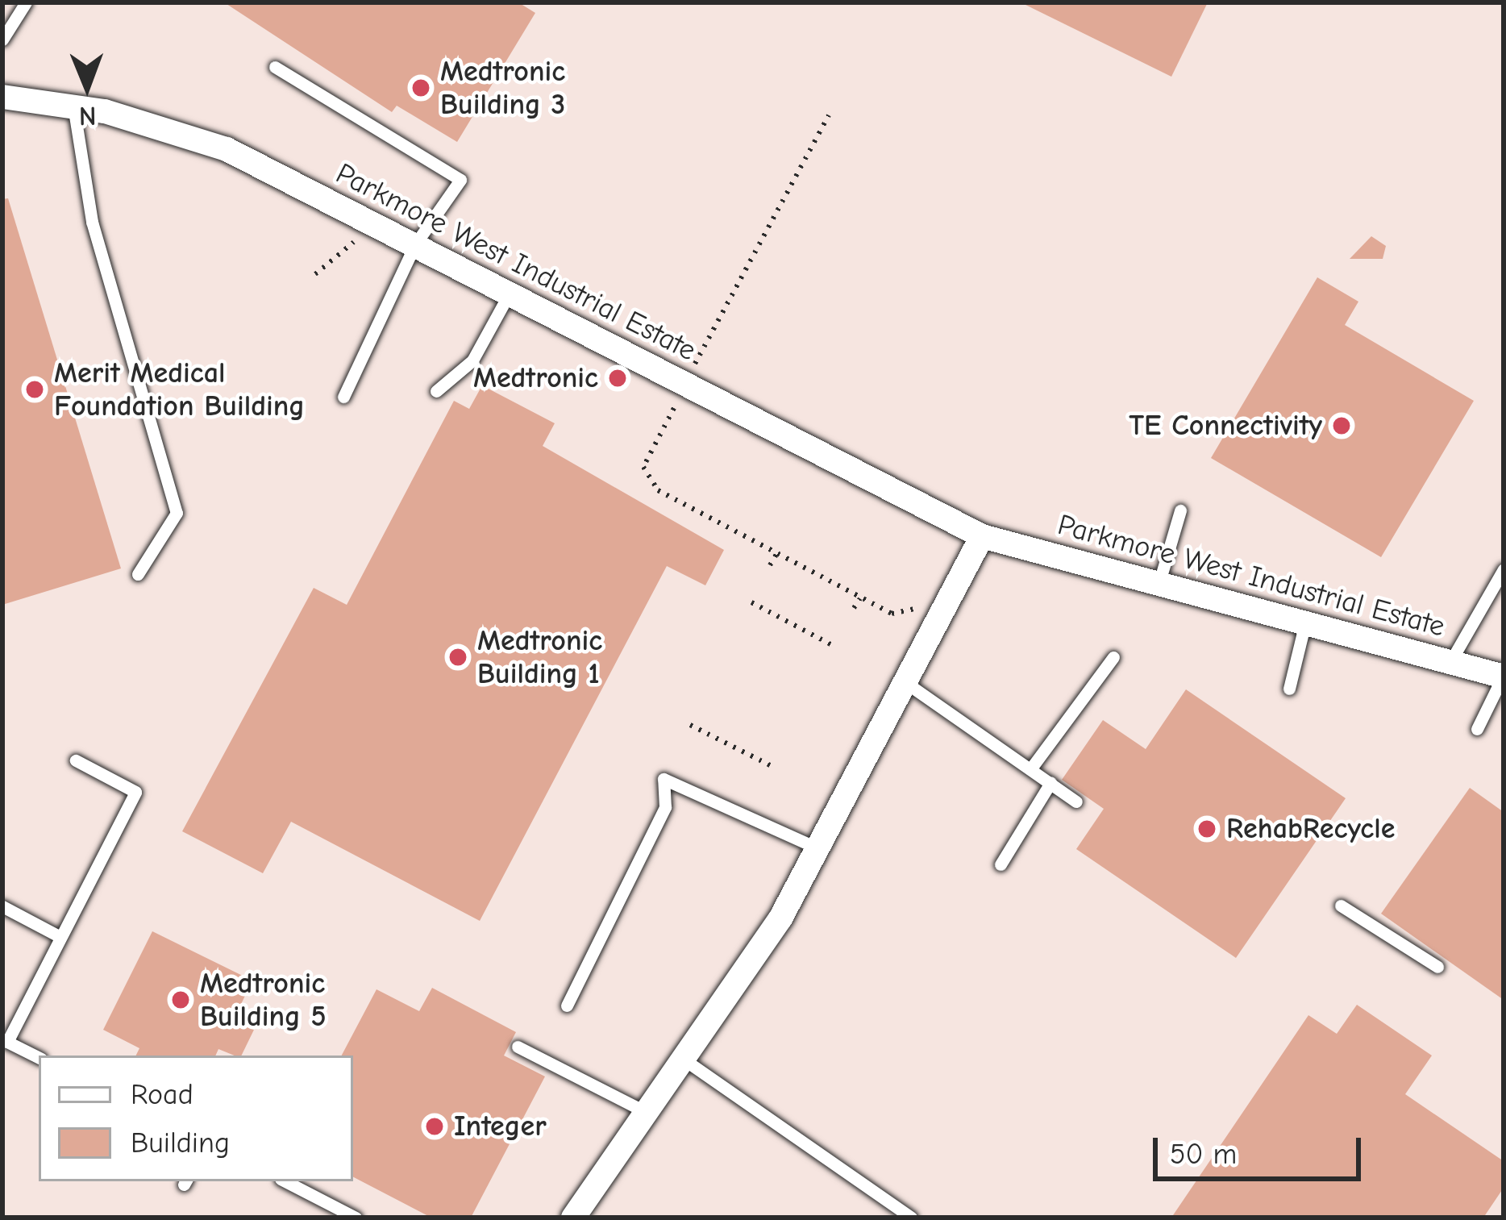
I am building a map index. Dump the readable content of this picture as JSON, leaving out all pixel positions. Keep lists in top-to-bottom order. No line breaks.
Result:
{"streets":{"street":["Parkmore West Industrial Estate"]},"places":["Medtronic Building 3","Medtronic","Merit Medical Foundation Building","TE Connectivity","Medtronic Building 1","RehabRecycle","Medtronic Building 5","Integer"],"legend":["Road","Building"],"scale_bar":"50 m","north":"bottom"}
